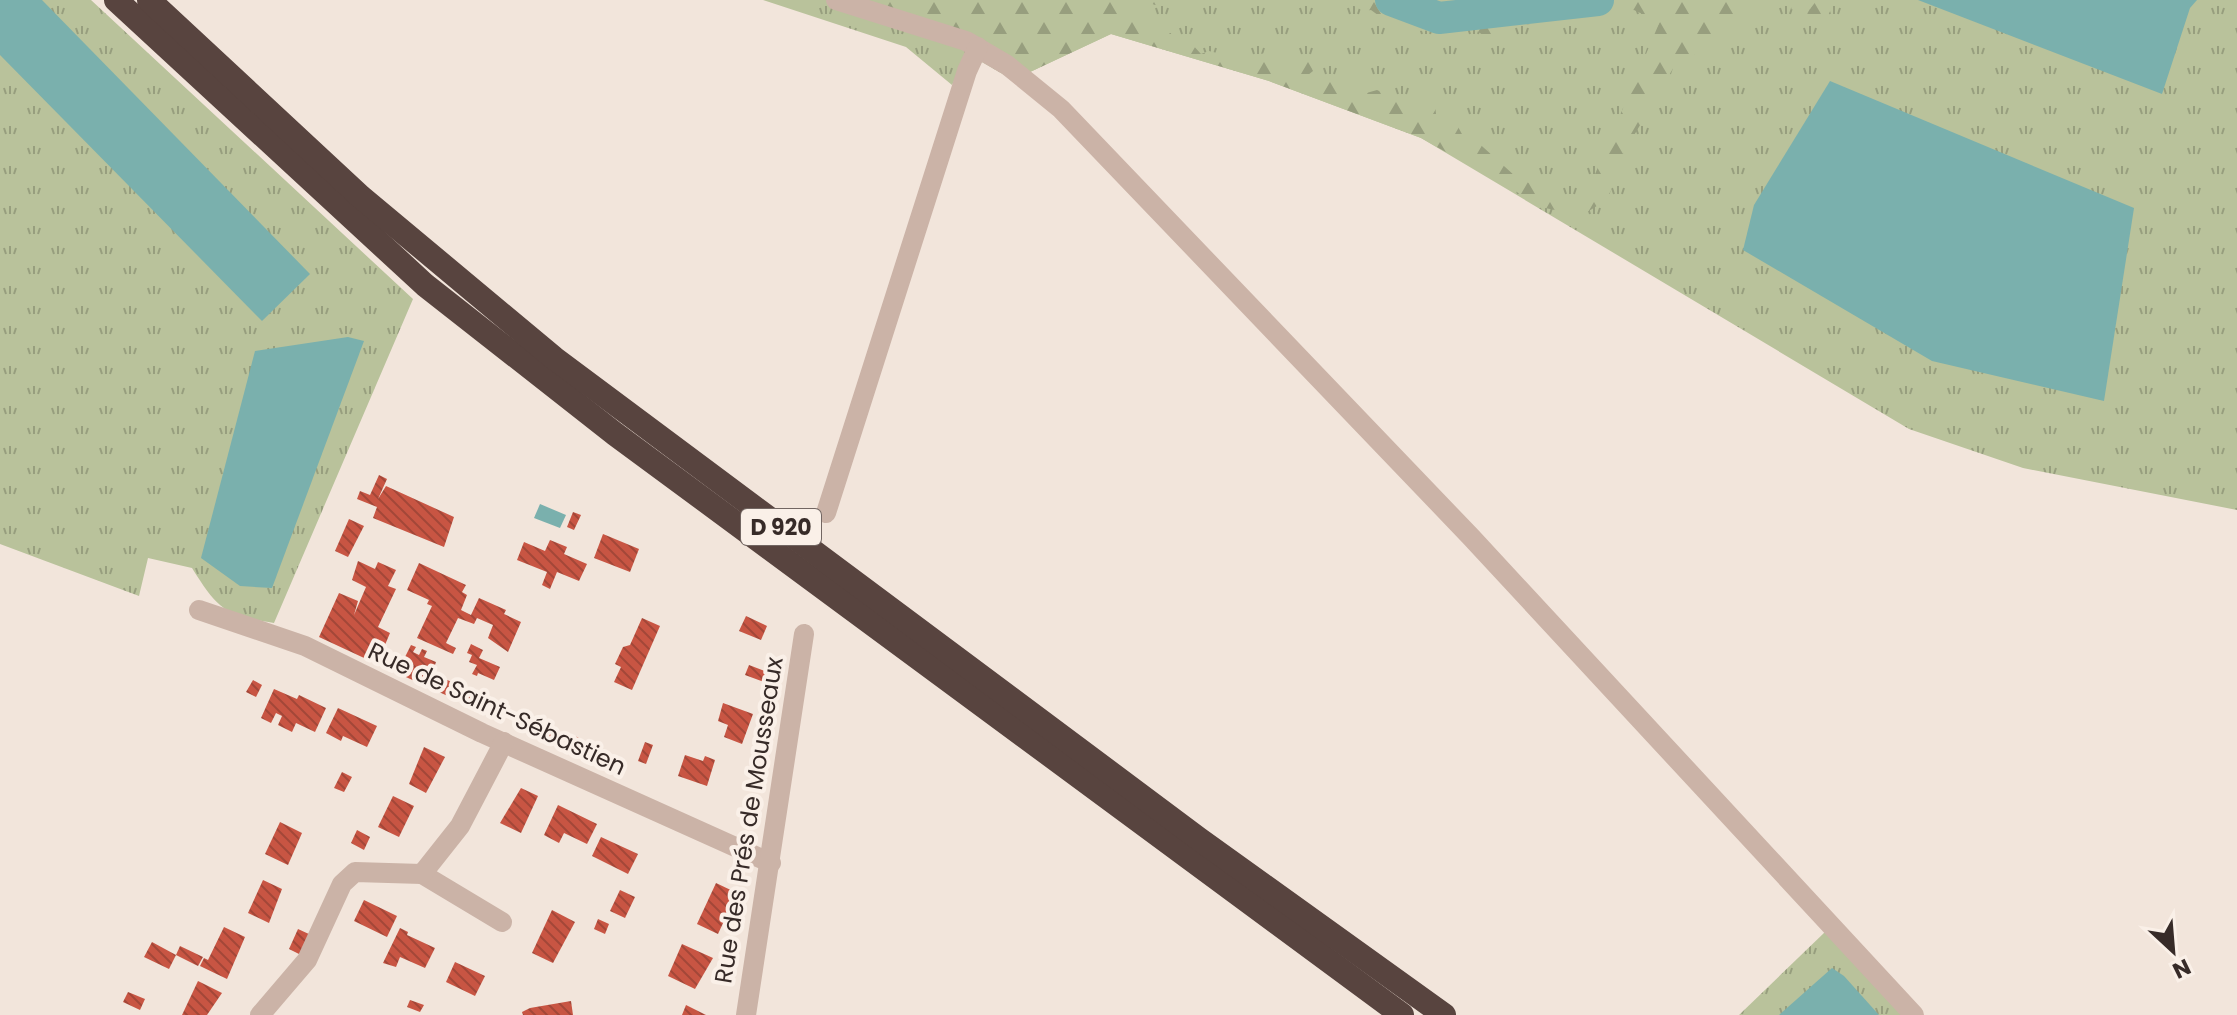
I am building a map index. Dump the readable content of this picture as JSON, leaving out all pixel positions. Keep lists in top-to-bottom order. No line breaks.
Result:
{"streets":{"highway":["D 920"],"street":["Rue de Saint-Sébastien","Rue des Prés de Mousseaux"]},"crossings":[["Rue de Saint-Sébastien","Rue des Prés de Mousseaux"]],"north":"bottom right"}
